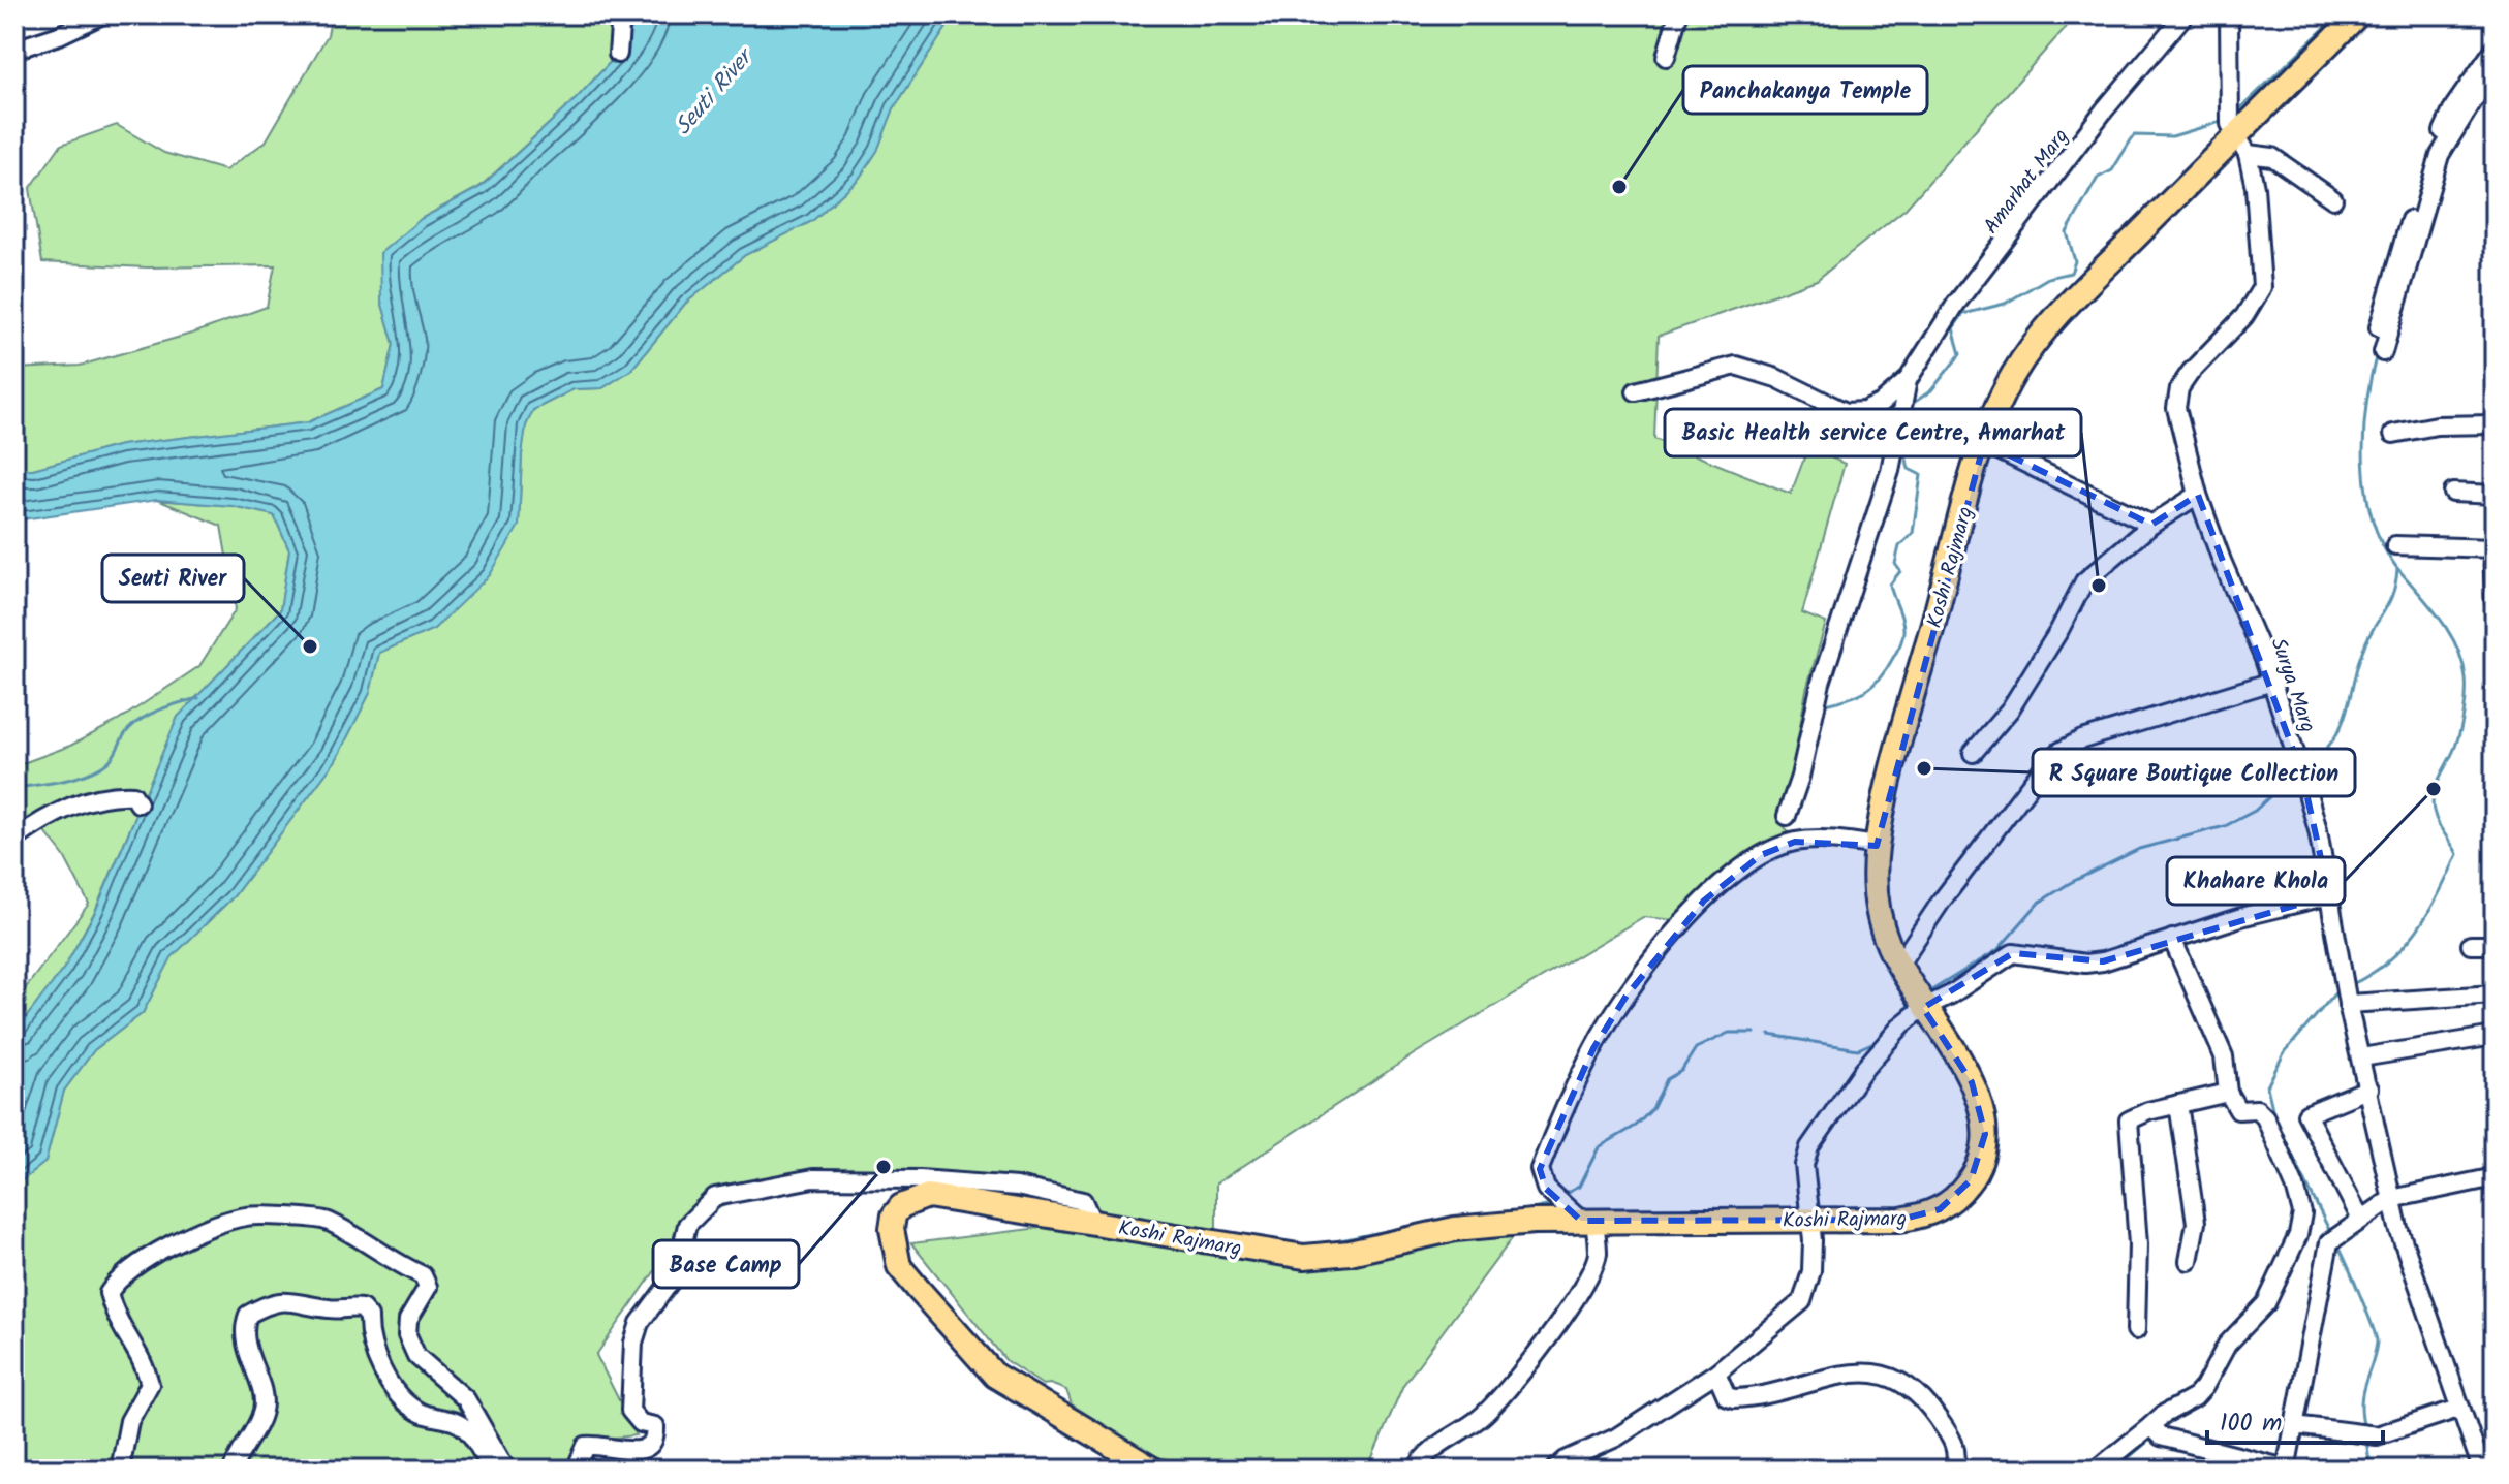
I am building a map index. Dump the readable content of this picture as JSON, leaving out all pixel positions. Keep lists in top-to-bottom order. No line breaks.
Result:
{"streets":{"main road":["Koshi Rajmarg"],"street":["Amarhat Marg","Surya Marg"]},"crossings":[["Koshi Rajmarg","Surya Marg"]],"water":["Seuti River"],"places":["Panchakanya Temple","Basic Health service Centre, Amarhat","Seuti River","R Square Boutique Collection","Khahare Khola","Base Camp"],"scale_bar":"100 m"}
